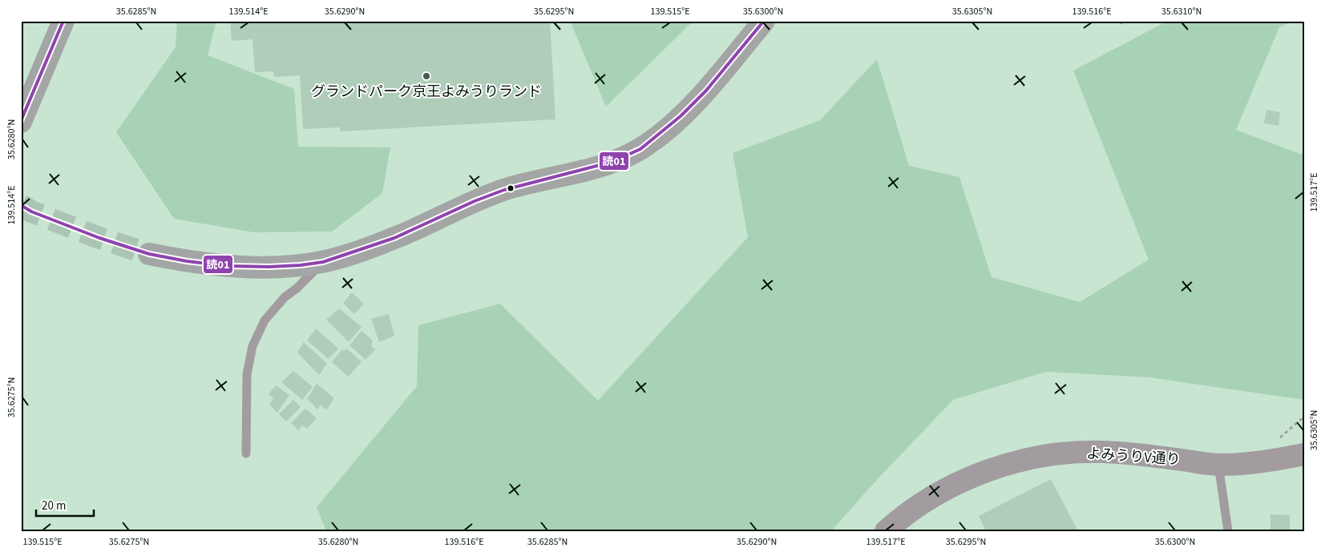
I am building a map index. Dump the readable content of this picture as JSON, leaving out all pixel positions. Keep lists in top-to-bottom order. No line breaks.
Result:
{"streets":{"street":["よみうりV通り"]},"places":["グランドパーク京王よみうりランド"],"lines":["transit line 読01"],"scale_bar":"20 m","coordinates":["35.6285°N","139.514°E","35.6290°N","35.6295°N","139.515°E","35.6300°N","35.6305°N","139.516°E","35.6310°N","35.6280°N","139.517°E","35.6275°N"]}
